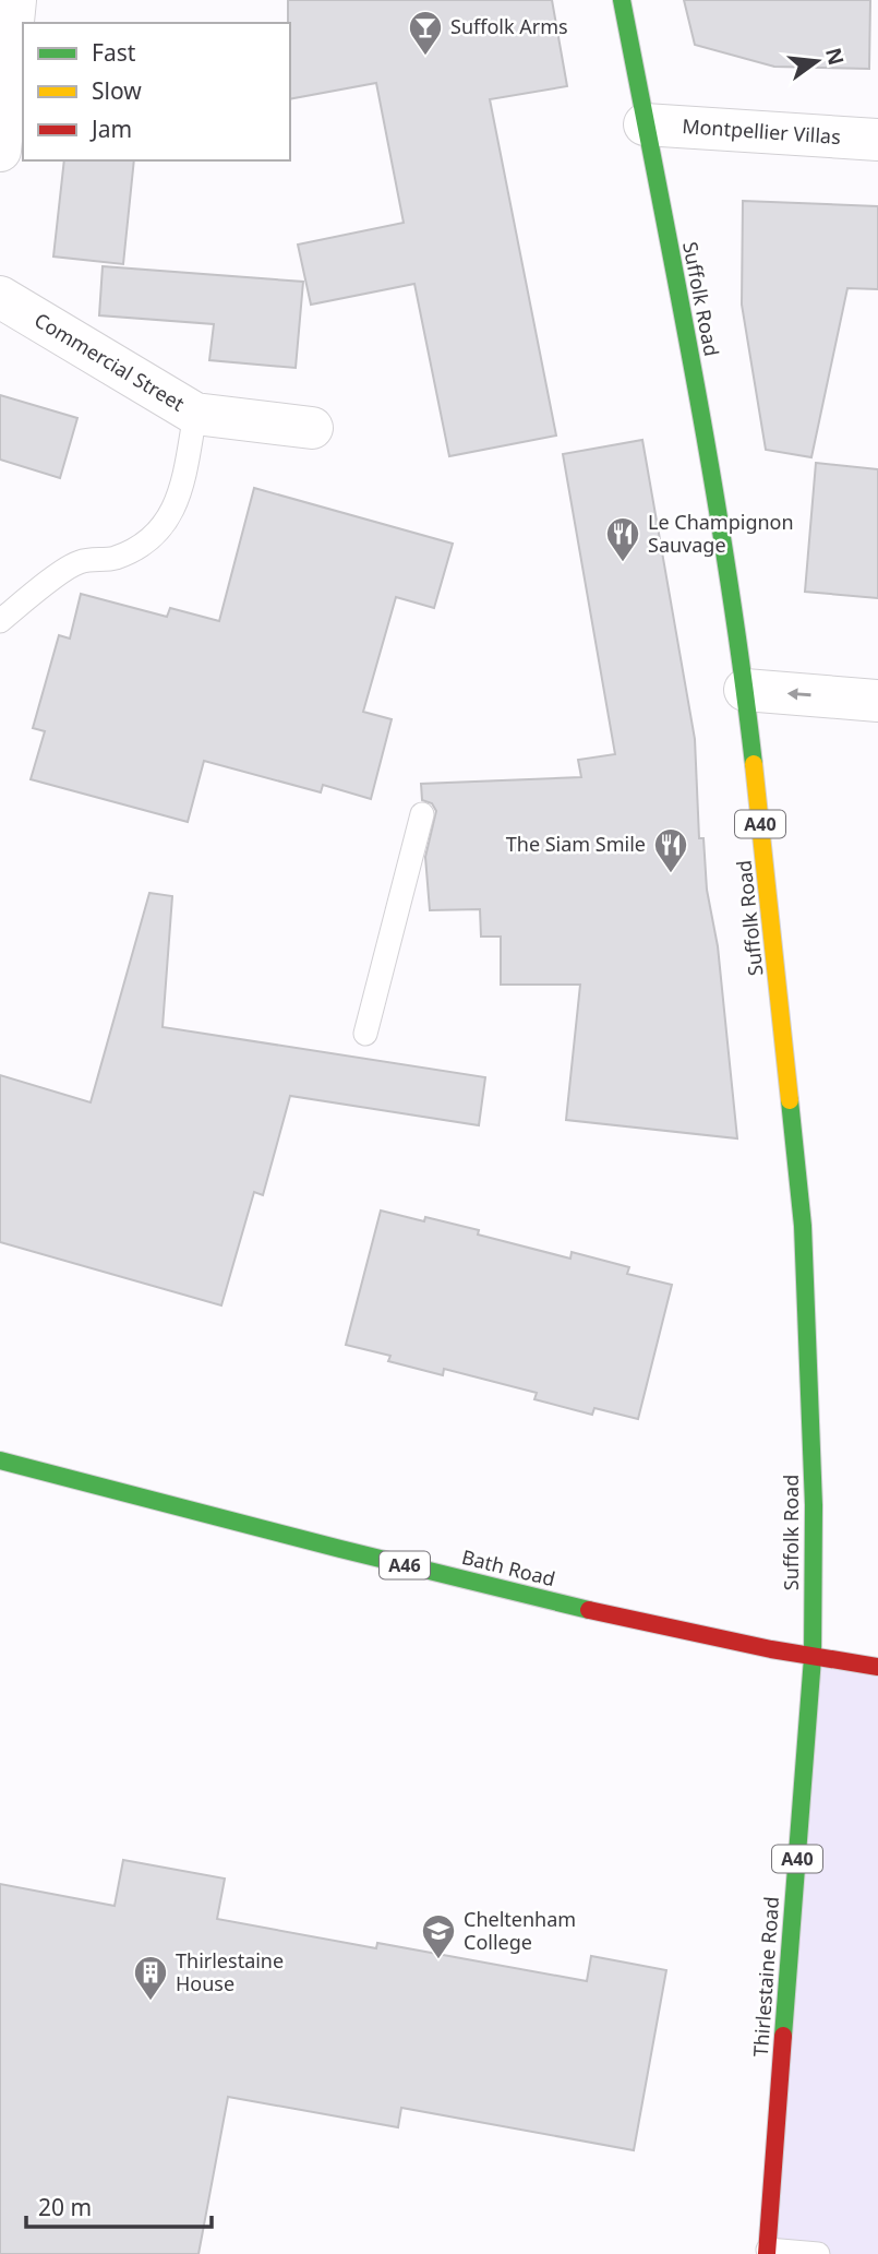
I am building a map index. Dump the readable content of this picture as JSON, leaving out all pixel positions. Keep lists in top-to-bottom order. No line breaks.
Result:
{"streets":{"main road":["Suffolk Road","A40","A46","Bath Road","Thirlestaine Road"],"street":["Montpellier Villas","Commercial Street"]},"crossings":[["Montpellier Villas","Suffolk Road"],["Suffolk Road","Bath Road"],["Suffolk Road","Thirlestaine Road"],["Bath Road","Thirlestaine Road"]],"places":{"bar":["Suffolk Arms"],"restaurant":["Le Champignon Sauvage","The Siam Smile"],"school or university":["Cheltenham College"],"building":["Thirlestaine House"]},"legend":["Fast","Slow","Jam"],"scale_bar":"20 m","north":"right"}
